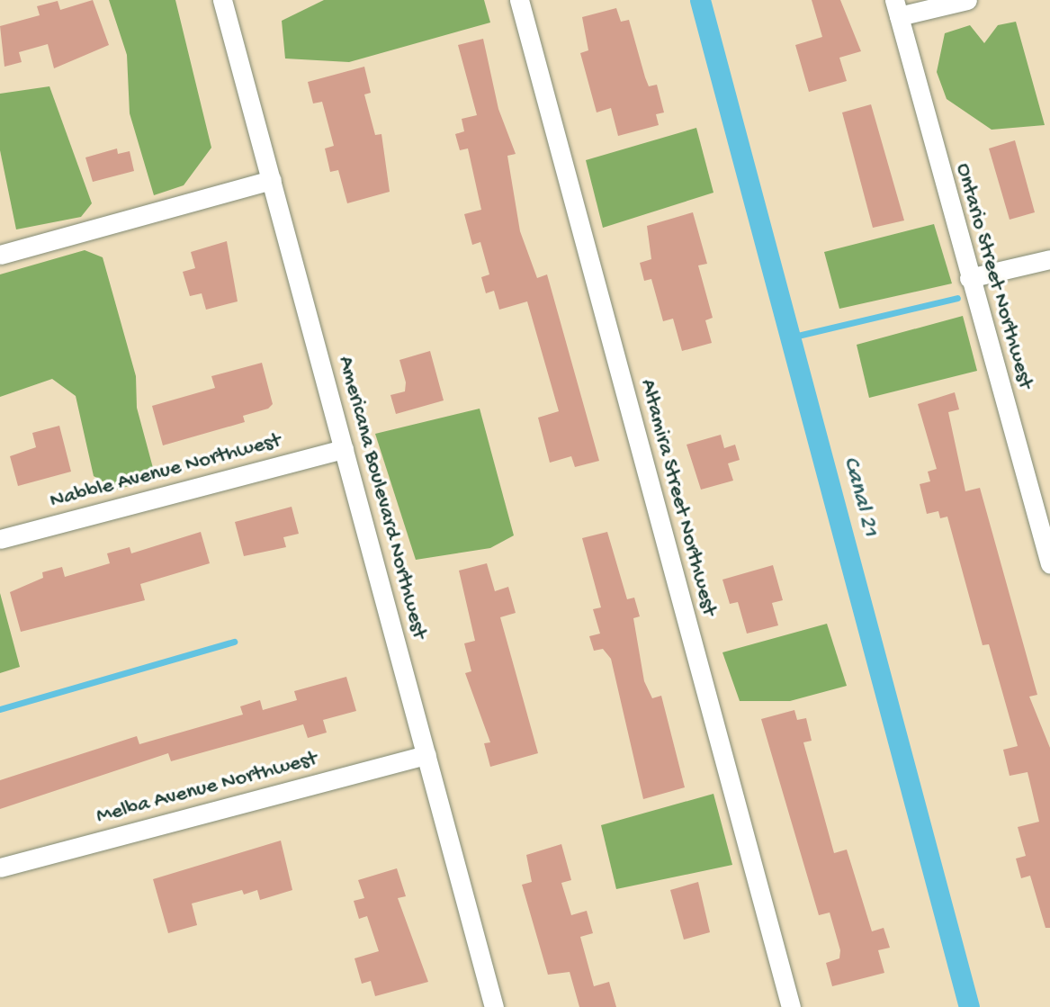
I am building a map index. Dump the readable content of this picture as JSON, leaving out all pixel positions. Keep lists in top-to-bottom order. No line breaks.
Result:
{"streets":{"street":["Ontario Street Northwest","Nabble Avenue Northwest","Americana Boulevard Northwest","Altamira Street Northwest","Melba Avenue Northwest"]},"crossings":[["Nabble Avenue Northwest","Americana Boulevard Northwest"],["Americana Boulevard Northwest","Melba Avenue Northwest"]],"water":["Canal 21"]}
